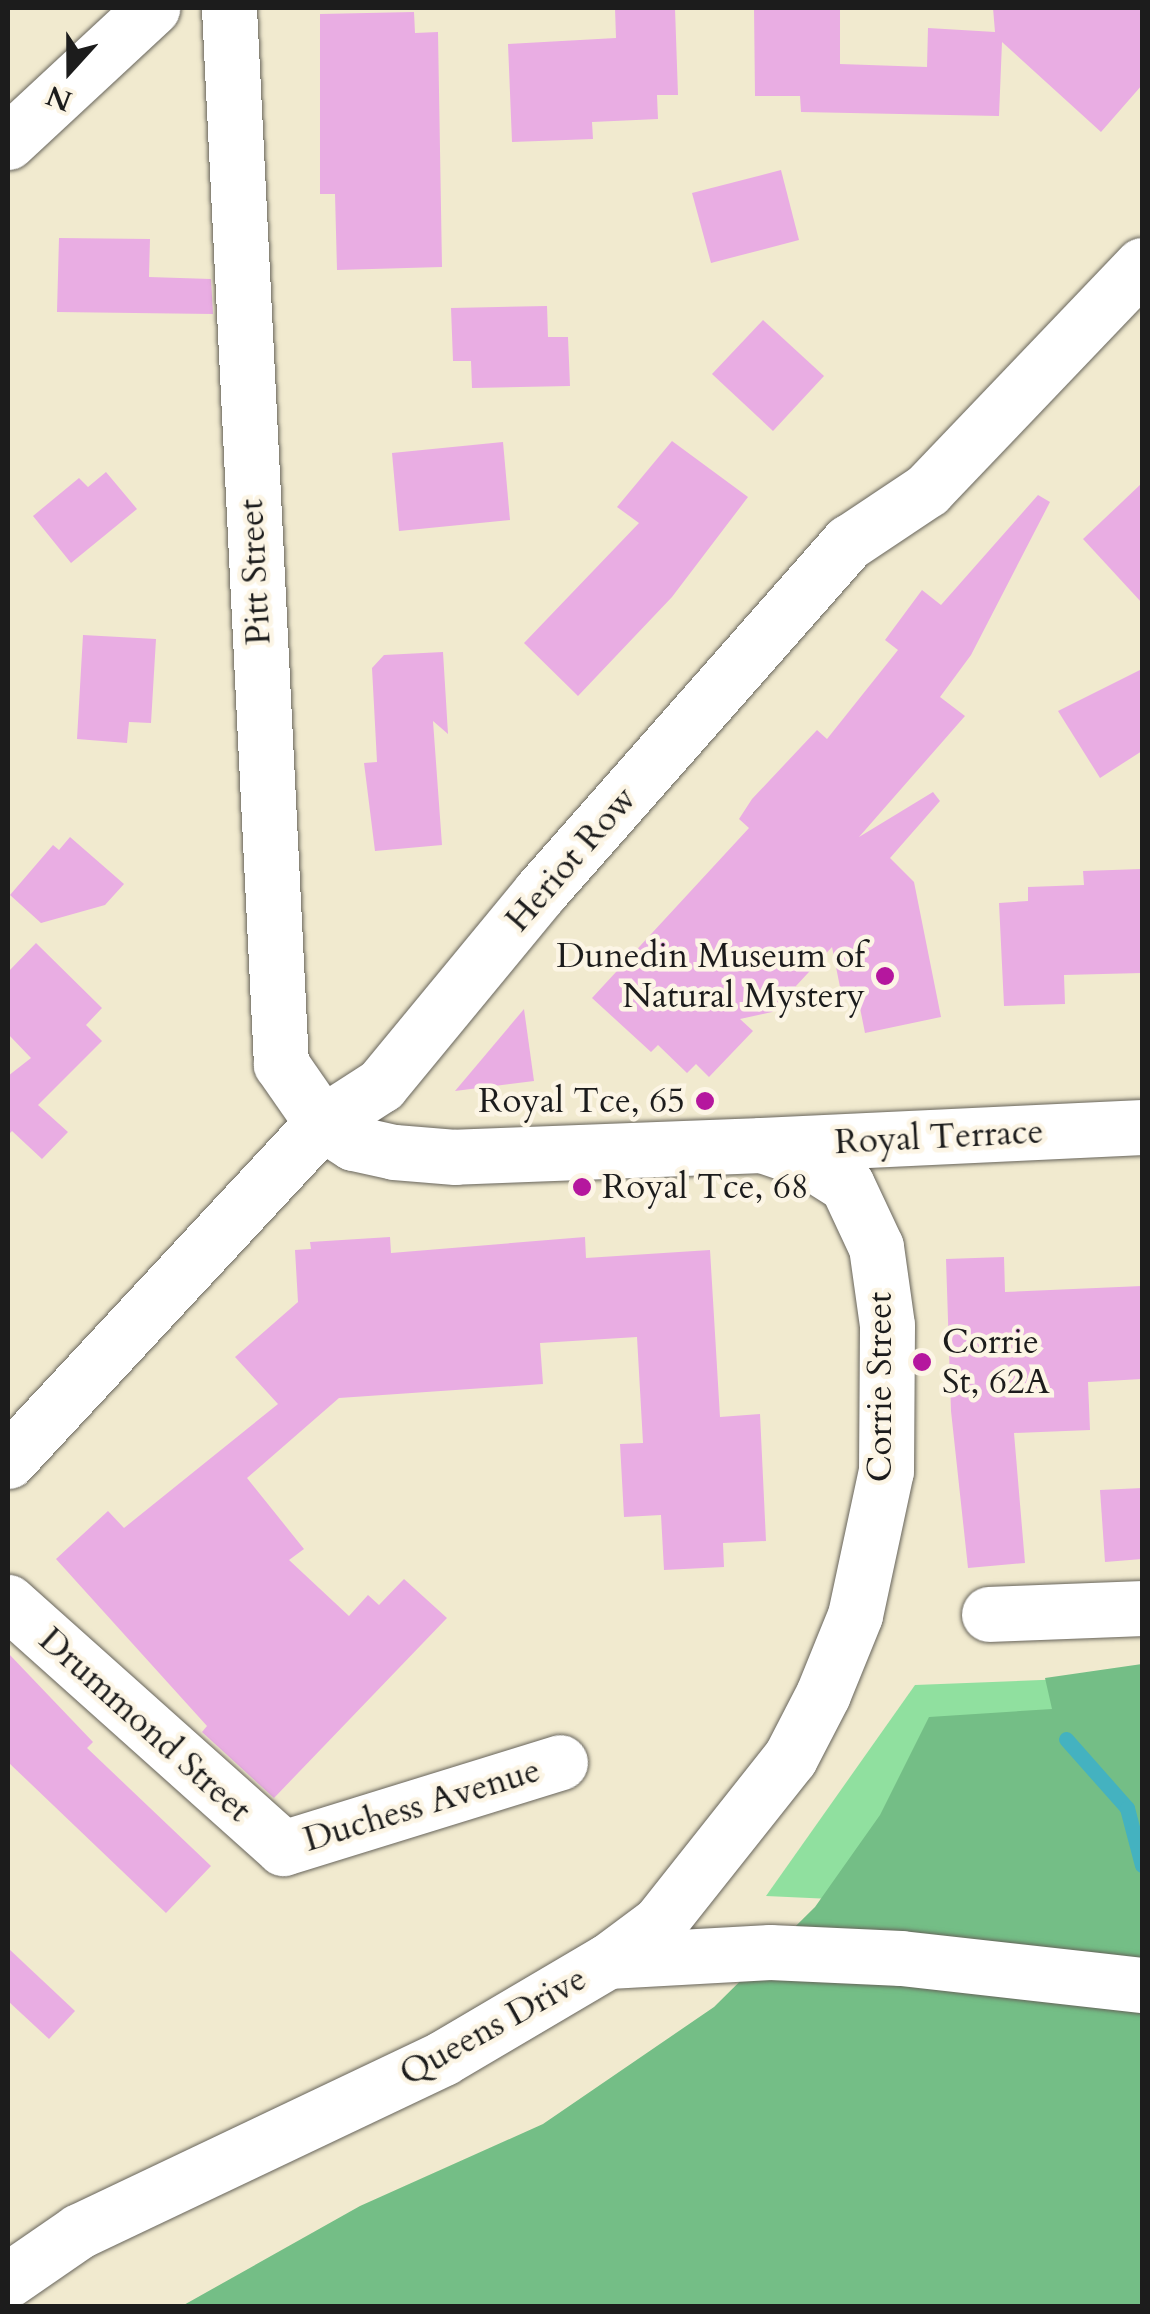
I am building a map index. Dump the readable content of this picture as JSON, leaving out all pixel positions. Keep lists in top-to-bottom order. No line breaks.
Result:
{"streets":{"street":["Pitt Street","Heriot Row","Royal Terrace","Corrie Street","Drummond Street","Duchess Avenue","Queens Drive"]},"crossings":[["Pitt Street","Heriot Row"],["Pitt Street","Royal Terrace"],["Heriot Row","Royal Terrace"],["Royal Terrace","Corrie Street"],["Corrie Street","Queens Drive"],["Drummond Street","Duchess Avenue"]],"places":["Dunedin Museum of Natural Mystery","Royal Tce, 65","Royal Tce, 68","Corrie St, 62A"],"north":"bottom"}
